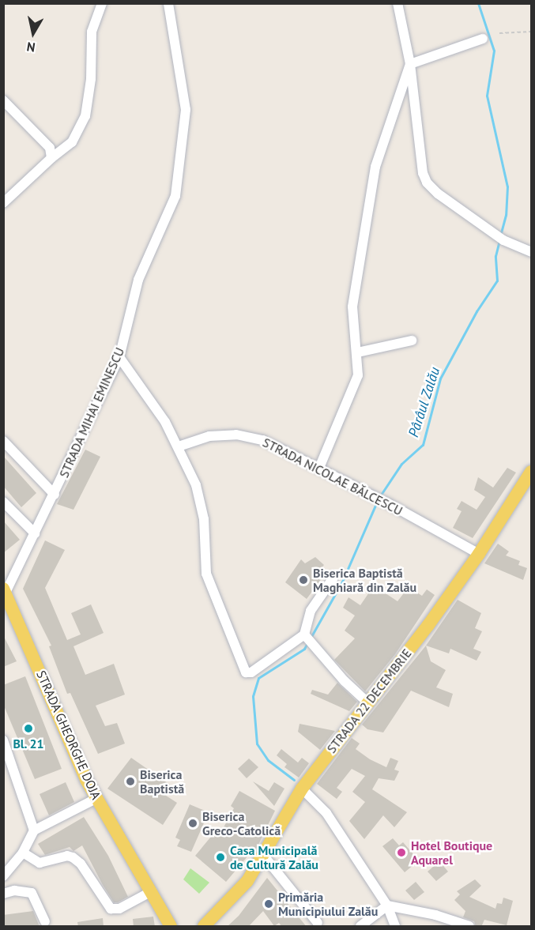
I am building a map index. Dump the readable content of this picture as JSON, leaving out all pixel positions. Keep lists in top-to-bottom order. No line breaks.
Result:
{"streets":{"main road":["STRADA 22 DECEMBRIE","STRADA GHEORGHE DOJA"],"street":["STRADA MIHAI EMINESCU","STRADA NICOLAE BĂLCESCU"]},"crossings":[["STRADA MIHAI EMINESCU","STRADA GHEORGHE DOJA"],["STRADA NICOLAE BĂLCESCU","STRADA 22 DECEMBRIE"]],"water":["Pârâul Zalău"],"places":["Biserica Baptistă Maghiară din Zalău","Bl. 21","Biserica Baptistă","Biserica Greco-Catolică","Hotel Boutique Aquarel","Casa Municipală de Cultură Zalău","Primăria Municipiului Zalău"],"north":"bottom"}
